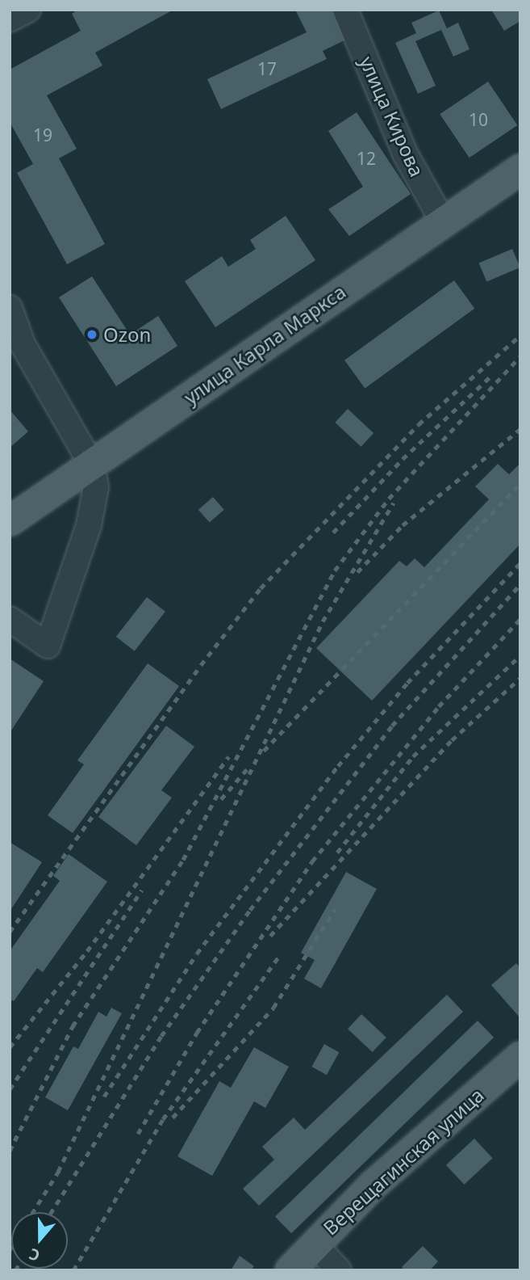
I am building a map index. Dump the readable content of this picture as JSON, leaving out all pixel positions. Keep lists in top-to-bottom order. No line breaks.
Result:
{"streets":{"main road":["улица Карла Маркса","Верещагинская улица"],"street":["улица Кирова"]},"crossings":[["улица Кирова","улица Карла Маркса"]],"places":["Ozon"],"house_numbers":["17","10","19","12"],"north":"bottom"}
